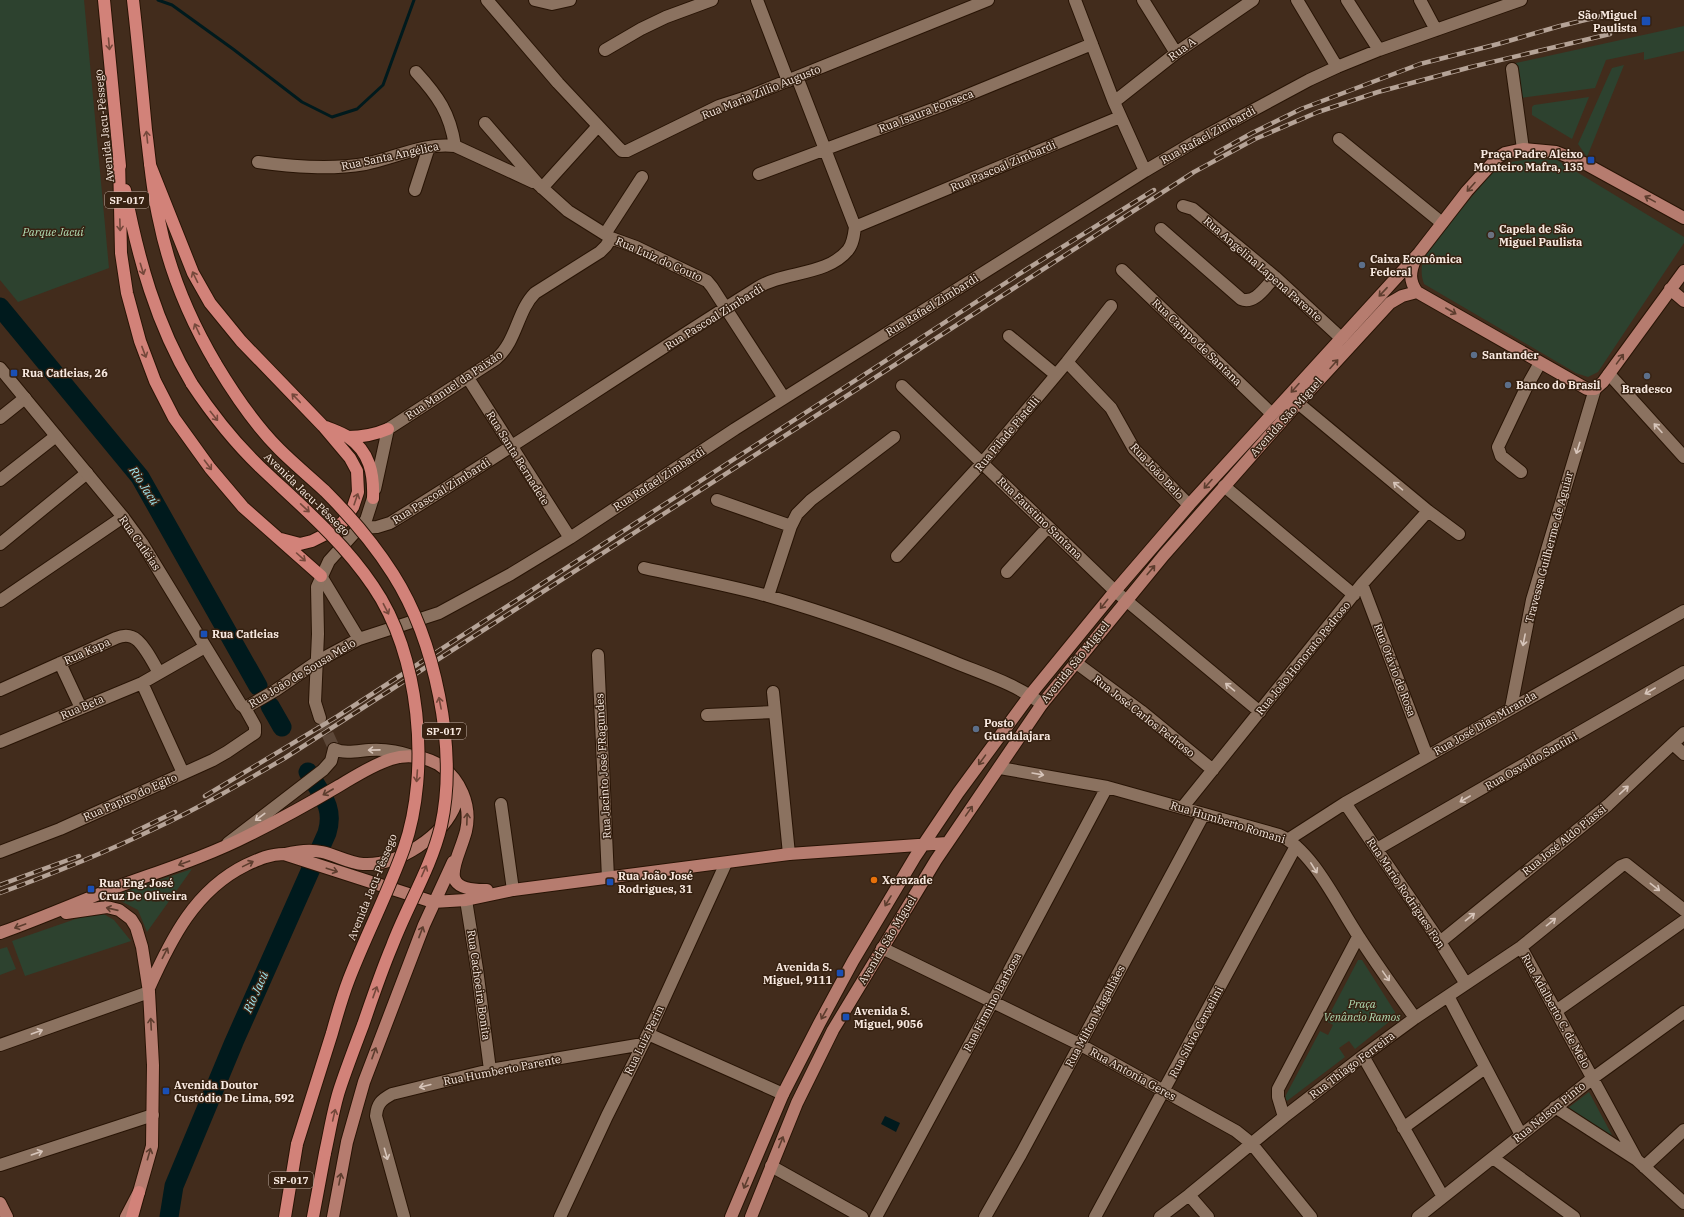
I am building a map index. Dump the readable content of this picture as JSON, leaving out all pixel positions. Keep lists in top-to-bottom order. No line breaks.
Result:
{"streets":{"highway":["Avenida Jacu-Pêssego","SP-017"],"main road":["Avenida São Miguel"],"street":["Rua A","Rua Maria Zillio Augusto","Rua Isaura Fonseca","Rua Rafael Zimbardi","Rua Santa Angélica","Rua Pascoal Zimbardi","Rua Luiz do Couto","Rua Angelina Lapena Parente","Rua Campo de Santana","Rua Manuel da Paixão","Rua Pilade Pistelli","Rua Santa Bernadete","Rua João Belo","Rua Faustino Santana","Rua Catléias","Travessa Guilherme de Aguiar","Rua Kapa","Rua João Honorato Pedroso","Rua Otávio de Rosa","Rua João de Sousa Melo","Rua Beta","Rua José Carlos Pedroso","Rua José Dias Miranda","Rua Osvaldo Santini","Rua Jacinto José FRagundes","Rua Papiro do Egito","Rua Humberto Romani","Rua José Aldo Piassi","Rua Mario Rodrigues Fon","Rua Cachoeira Bonita","Rua Firmino Barbosa","Rua Adalberto C. de Melo","Rua Milton Magalhães","Rua Sílvio Cervelini","Rua Luiz Perin","Rua Thiago Ferreira","Rua Humberto Parente","Rua Antonia Geres","Rua Nelson Pinto"]},"crossings":[["Rua Rafael Zimbardi","Rua Luiz do Couto"],["Rua Rafael Zimbardi","Rua Santa Bernadete"],["Rua Rafael Zimbardi","Rua João de Sousa Melo"],["Rua Santa Angélica","Rua Luiz do Couto"],["Rua Pascoal Zimbardi","Rua Luiz do Couto"],["Rua Pascoal Zimbardi","Rua Santa Bernadete"],["Rua Luiz do Couto","Rua Manuel da Paixão"],["Rua Angelina Lapena Parente","Avenida São Miguel"],["Rua Campo de Santana","Avenida São Miguel"],["Rua Manuel da Paixão","Rua Santa Bernadete"],["Avenida São Miguel","Rua João Belo"],["Avenida São Miguel","Rua Faustino Santana"],["Avenida São Miguel","Rua José Carlos Pedroso"],["Avenida São Miguel","Rua Humberto Romani"],["Avenida São Miguel","Rua Antonia Geres"],["Rua Pilade Pistelli","Rua João Belo"],["Rua Pilade Pistelli","Rua Faustino Santana"],["Rua Faustino Santana","Rua João Honorato Pedroso"],["Rua Catléias","Rua João de Sousa Melo"],["Rua Catléias","Rua Beta"],["Rua Catléias","Rua Papiro do Egito"],["Travessa Guilherme de Aguiar","Rua José Dias Miranda"],["Rua Kapa","Rua Beta"],["Rua João Honorato Pedroso","Rua Otávio de Rosa"],["Rua João Honorato Pedroso","Rua José Carlos Pedroso"],["Rua João Honorato Pedroso","Rua Humberto Romani"],["Rua Otávio de Rosa","Rua José Dias Miranda"],["Rua José Dias Miranda","Rua Humberto Romani"],["Rua José Dias Miranda","Rua Mario Rodrigues Fon"],["Rua José Dias Miranda","Rua Sílvio Cervelini"],["Rua Osvaldo Santini","Rua Mario Rodrigues Fon"],["Rua Humberto Romani","Rua Firmino Barbosa"],["Rua Humberto Romani","Rua Milton Magalhães"],["Rua Humberto Romani","Rua Sílvio Cervelini"],["Rua Humberto Romani","Rua Thiago Ferreira"],["Rua José Aldo Piassi","Rua Mario Rodrigues Fon"],["Rua Mario Rodrigues Fon","Rua Thiago Ferreira"],["Rua Cachoeira Bonita","Rua Humberto Parente"],["Rua Firmino Barbosa","Rua Antonia Geres"],["Rua Adalberto C. de Melo","Rua Thiago Ferreira"],["Rua Adalberto C. de Melo","Rua Nelson Pinto"],["Rua Milton Magalhães","Rua Antonia Geres"],["Rua Sílvio Cervelini","Rua Antonia Geres"],["Rua Luiz Perin","Rua Humberto Parente"],["Rua Thiago Ferreira","Rua Antonia Geres"]],"one_way":["Rua Faustino Santana","Travessa Guilherme de Aguiar","Rua Osvaldo Santini","Rua Humberto Romani","Rua José Aldo Piassi"],"water":["Rio Jacú"],"parks":["Parque Jacuí","Praça Venâncio Ramos"],"places":{"transit":["São Miguel Paulista","Praça Padre Aleixo Monteiro Mafra, 135","Rua Catleias, 26","Rua Catleias","Rua João José Rodrigues, 31","Rua Eng. José Cruz De Oliveira","Avenida S. Miguel, 9111","Avenida S. Miguel, 9056","Avenida Doutor Custódio De Lima, 592"],"other":["Capela de São Miguel Paulista","Caixa Econômica Federal","Santander","Bradesco","Banco do Brasil","Posto Guadalajara","Xerazade"]}}
